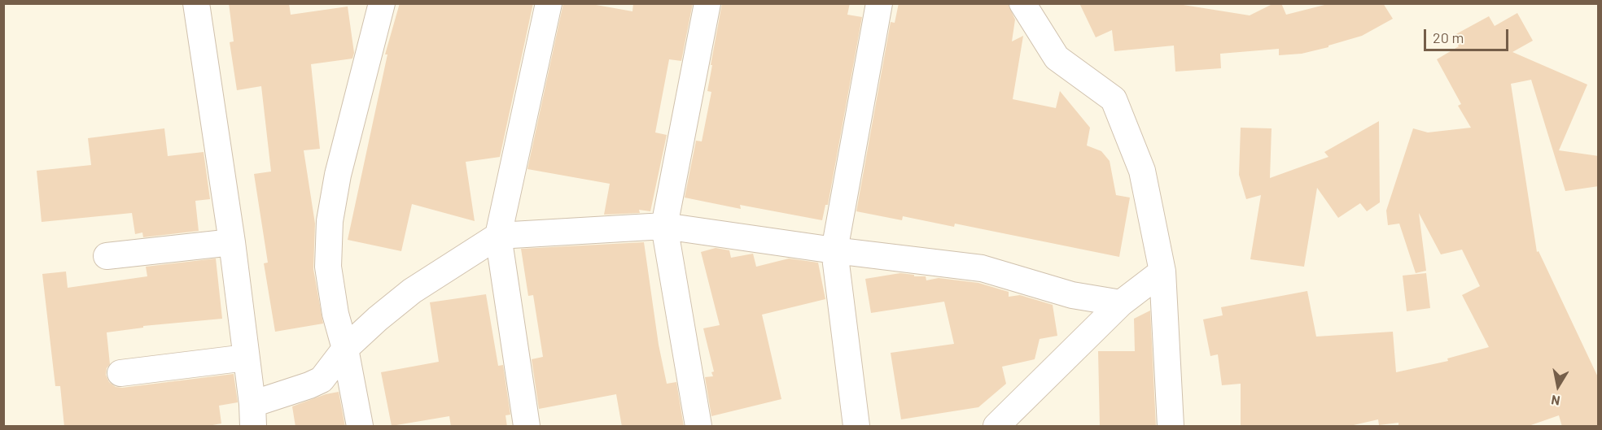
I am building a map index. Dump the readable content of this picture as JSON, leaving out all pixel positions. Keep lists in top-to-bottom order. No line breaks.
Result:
{"scale_bar":"20 m","north":"bottom"}
